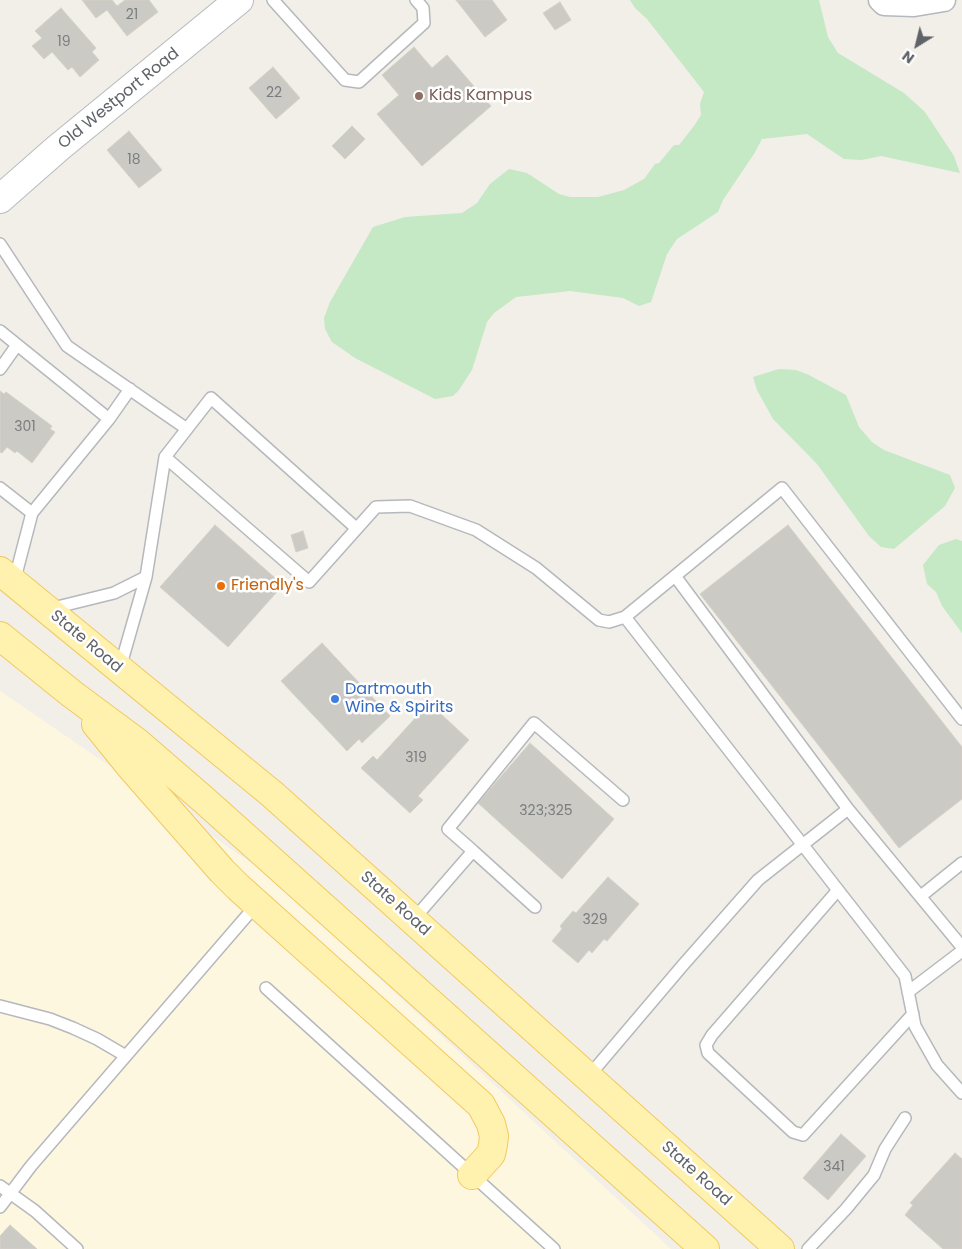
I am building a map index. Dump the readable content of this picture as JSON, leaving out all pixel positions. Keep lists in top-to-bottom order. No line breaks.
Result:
{"streets":{"main road":["Old Westport Road","State Road"]},"places":["Kids Kampus","Friendly's","Dartmouth Wine & Spirits"],"house_numbers":["21","19","22","18","301","319","323;325","329","341"],"north":"bottom left"}
